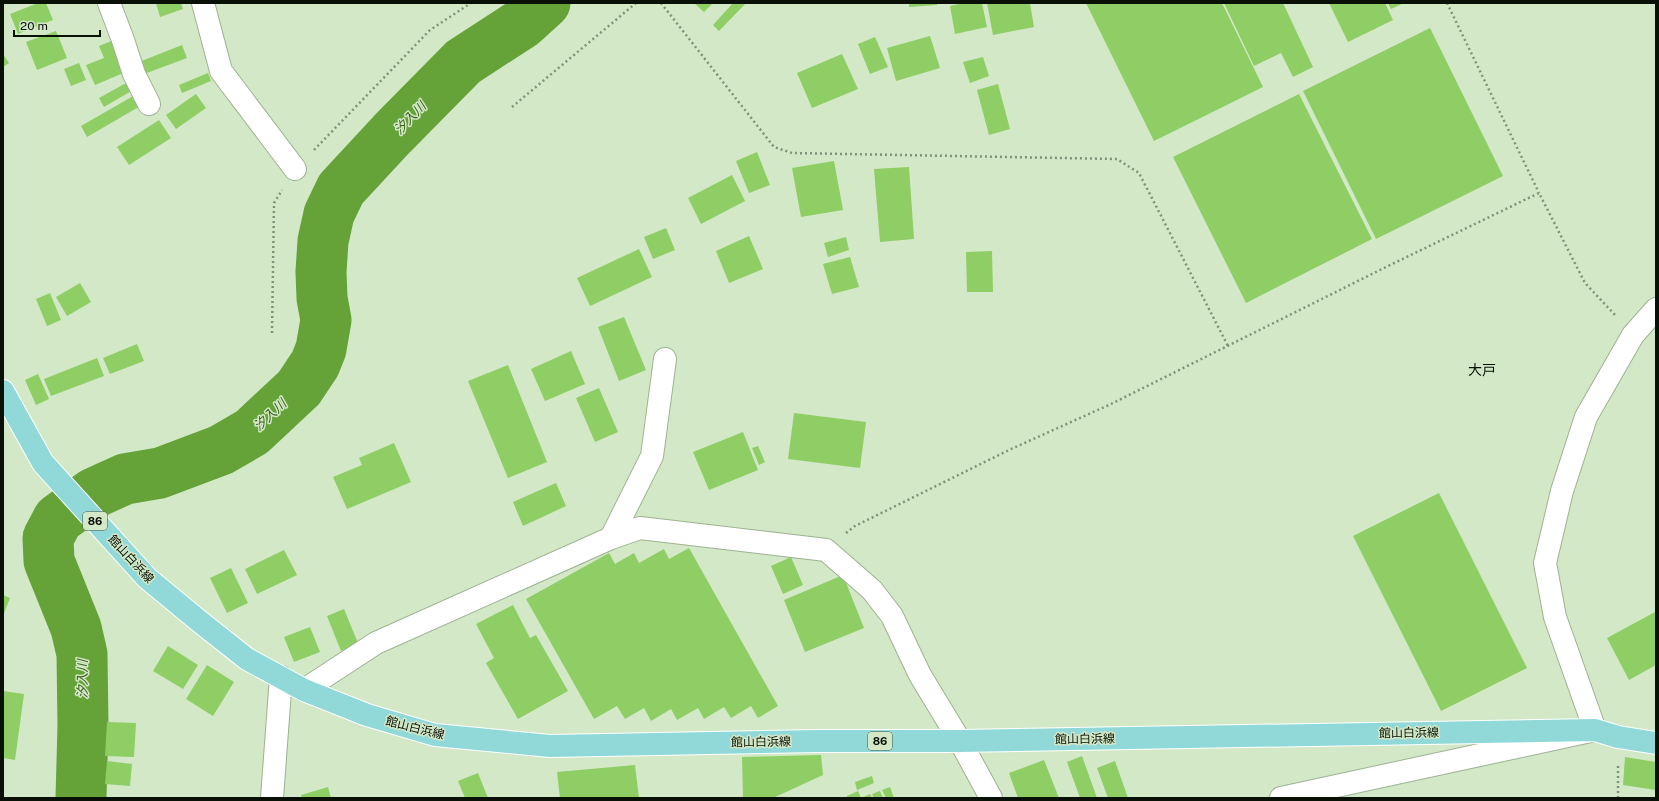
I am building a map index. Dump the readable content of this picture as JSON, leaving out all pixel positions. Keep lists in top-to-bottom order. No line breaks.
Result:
{"streets":{"main road":["86","館山白浜線"]},"districts":["大戸"],"water":["汐入川"],"scale_bar":"20 m"}
